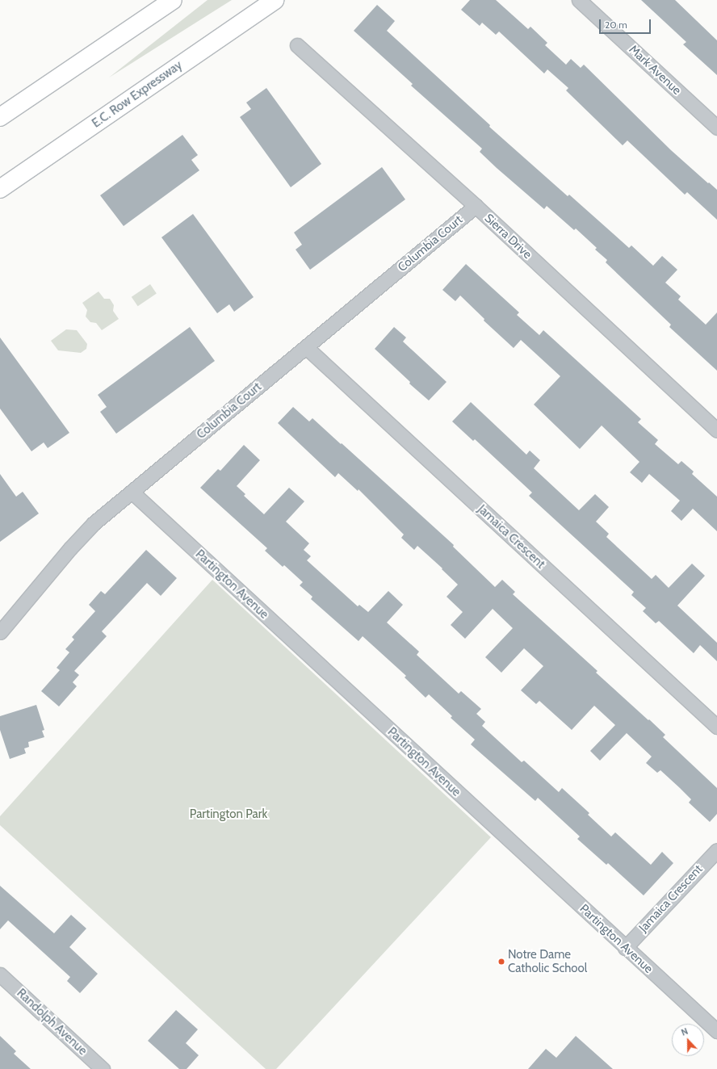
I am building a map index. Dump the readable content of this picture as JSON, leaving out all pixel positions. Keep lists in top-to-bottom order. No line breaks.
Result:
{"streets":{"highway":["E.C. Row Expressway"],"street":["Mark Avenue","Sierra Drive","Columbia Court","Jamaica Crescent","Partington Avenue","Randolph Avenue"]},"crossings":[["Sierra Drive","Columbia Court"],["Columbia Court","Jamaica Crescent"],["Columbia Court","Partington Avenue"],["Jamaica Crescent","Partington Avenue"]],"parks":["Partington Park"],"places":["Notre Dame Catholic School"],"scale_bar":"20 m","north":"top"}
